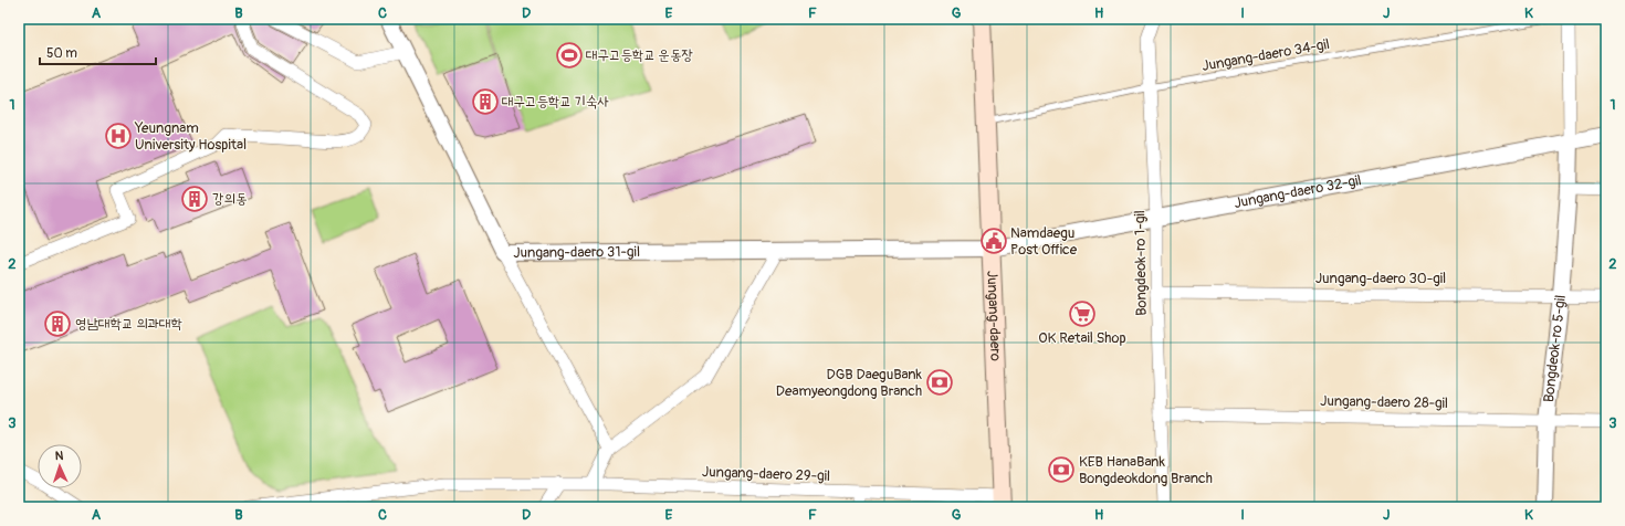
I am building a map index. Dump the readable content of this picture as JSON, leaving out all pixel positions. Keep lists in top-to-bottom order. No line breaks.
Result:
{"streets":{"main road":["Jungang-daero"],"street":["Jungang-daero 32-gil","Jungang-daero 31-gil","Bongdeok-ro 1-gil","Jungang-daero 30-gil","Bongdeok-ro 5-gil","Jungang-daero 28-gil","Jungang-daero 29-gil"],"lane":["Jungang-daero 34-gil"]},"crossings":[["Jungang-daero 34-gil","Bongdeok-ro 1-gil"],["Jungang-daero 34-gil","Jungang-daero"],["Jungang-daero 32-gil","Jungang-daero 31-gil"],["Jungang-daero 32-gil","Bongdeok-ro 1-gil"],["Jungang-daero 32-gil","Jungang-daero"],["Jungang-daero 32-gil","Bongdeok-ro 5-gil"],["Jungang-daero 31-gil","Jungang-daero"],["Bongdeok-ro 1-gil","Jungang-daero 30-gil"],["Bongdeok-ro 1-gil","Jungang-daero 28-gil"],["Jungang-daero 30-gil","Bongdeok-ro 5-gil"],["Jungang-daero","Jungang-daero 29-gil"],["Bongdeok-ro 5-gil","Jungang-daero 28-gil"]],"places":{"sports":["대구고등학교 운동장"],"building":["대구고등학교 기숙사","강의동","영남대학교 의과대학"],"hospital":["Yeungnam University Hospital"],"public building":["Namdaegu Post Office"],"supermarket":["OK Retail Shop"],"bank":["DGB DaeguBank Deamyeongdong Branch","KEB HanaBank Bongdeokdong Branch"]},"scale_bar":"50 m","north":"top","grid":{"columns":["A","B","C","D","E","F","G","H","I","J","K"],"rows":["1","2","3"]}}
